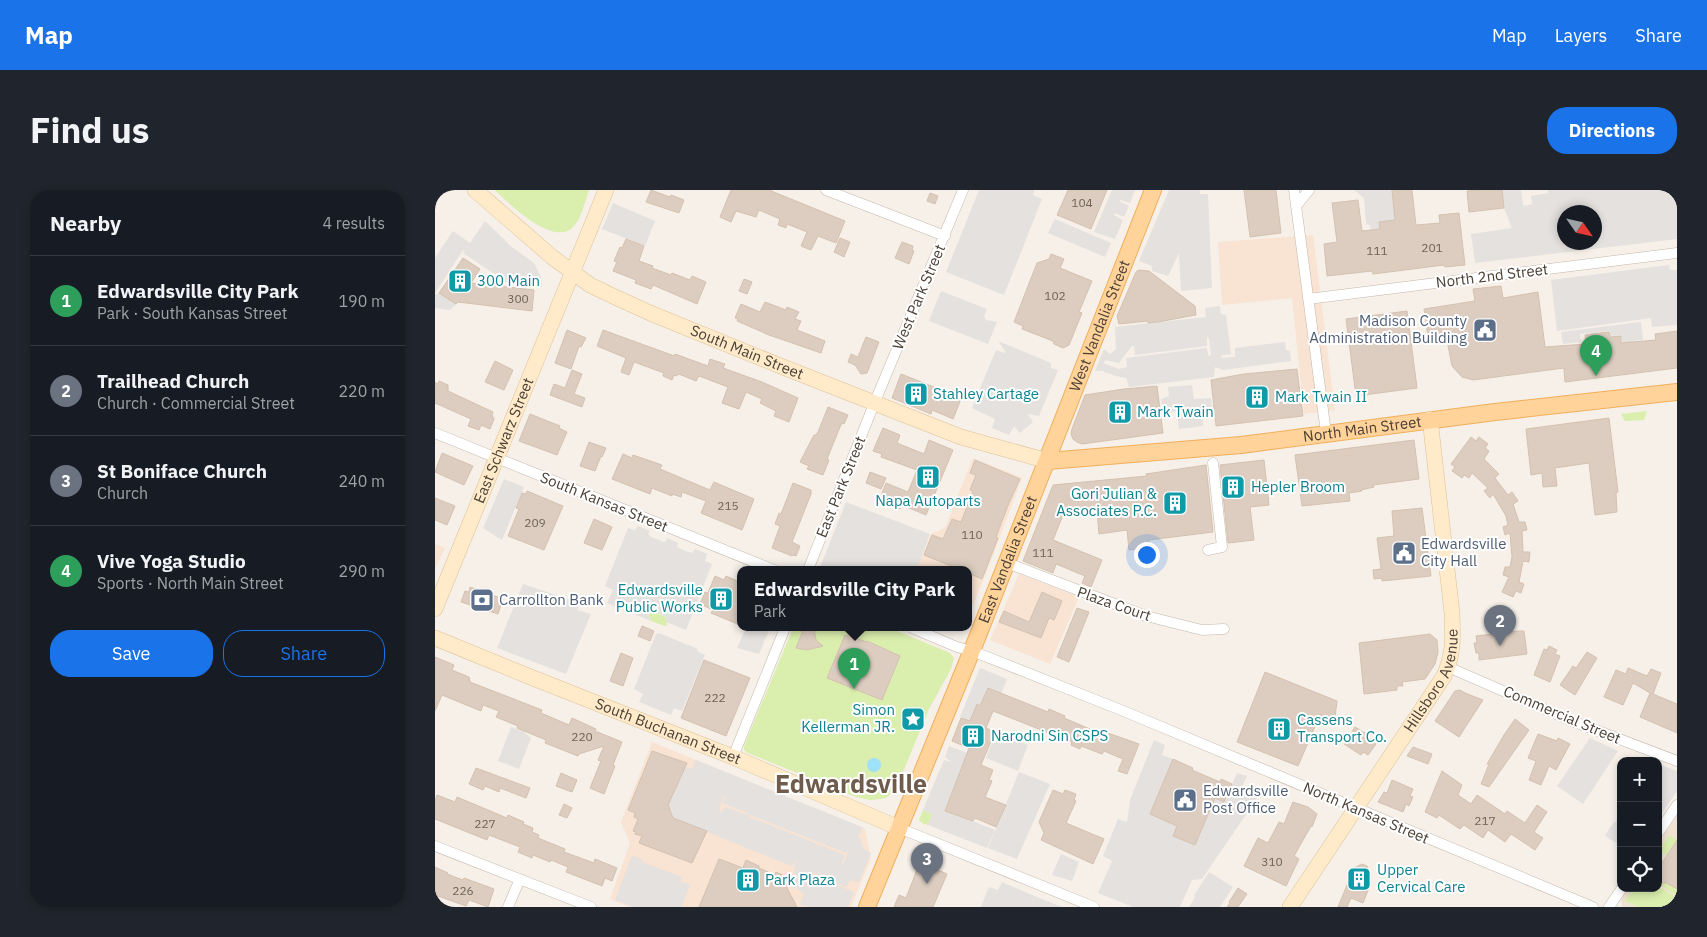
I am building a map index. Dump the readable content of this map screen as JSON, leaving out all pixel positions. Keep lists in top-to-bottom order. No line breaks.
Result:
{"streets":{"main road":["West Vandalia Street","South Main Street","North Main Street","East Schwarz Street","East Vandalia Street","Hillsboro Avenue","South Buchanan Street"],"street":["North 2nd Street","West Park Street","East Park Street","South Kansas Street","Plaza Court","Commercial Street","North Kansas Street"]},"crossings":[["West Park Street","South Main Street"],["West Park Street","East Park Street"],["West Vandalia Street","South Main Street"],["West Vandalia Street","North Main Street"],["West Vandalia Street","East Vandalia Street"],["South Main Street","North Main Street"],["South Main Street","East Schwarz Street"],["South Main Street","East Park Street"],["South Main Street","East Vandalia Street"],["North Main Street","East Vandalia Street"],["North Main Street","Hillsboro Avenue"],["East Schwarz Street","South Kansas Street"],["East Vandalia Street","Plaza Court"],["East Vandalia Street","South Buchanan Street"],["East Vandalia Street","North Kansas Street"],["Hillsboro Avenue","Commercial Street"],["Hillsboro Avenue","North Kansas Street"]],"districts":["Edwardsville"],"places":{"building":["300 Main","Stahley Cartage","Mark Twain II","Mark Twain","Napa Autoparts","Hepler Broom","Gori Julian & Associates P.C.","Edwardsville Public Works","Cassens Transport Co.","Narodni Sin CSPS","Upper Cervical Care","Park Plaza"],"public building":["Madison County Administration Building","Edwardsville City Hall","Edwardsville Post Office"],"bank":["Carrollton Bank"],"place":["Simon Kellerman JR."]},"house_numbers":["104","201","111","102","300","215","209","110","111","222","220","217","227","310","226"],"north":"bottom right","page":{"header":"Map","nav":["Map","Layers","Share"],"title":"Find us","buttons":["Directions",["Save","Share"]],"heading":["Nearby","4 results"],"list":[{"mark":"1","name":"Edwardsville City Park","note":"Park · South Kansas Street","value":"190 m"},{"mark":"2","name":"Trailhead Church","note":"Church · Commercial Street","value":"220 m"},{"mark":"3","name":"St Boniface Church","note":"Church","value":"240 m"},{"mark":"4","name":"Vive Yoga Studio","note":"Sports · North Main Street","value":"290 m"}],"pins":["4","2","1","3"],"popup":["Edwardsville City Park","Park"],"map_buttons":["+","−"]}}
